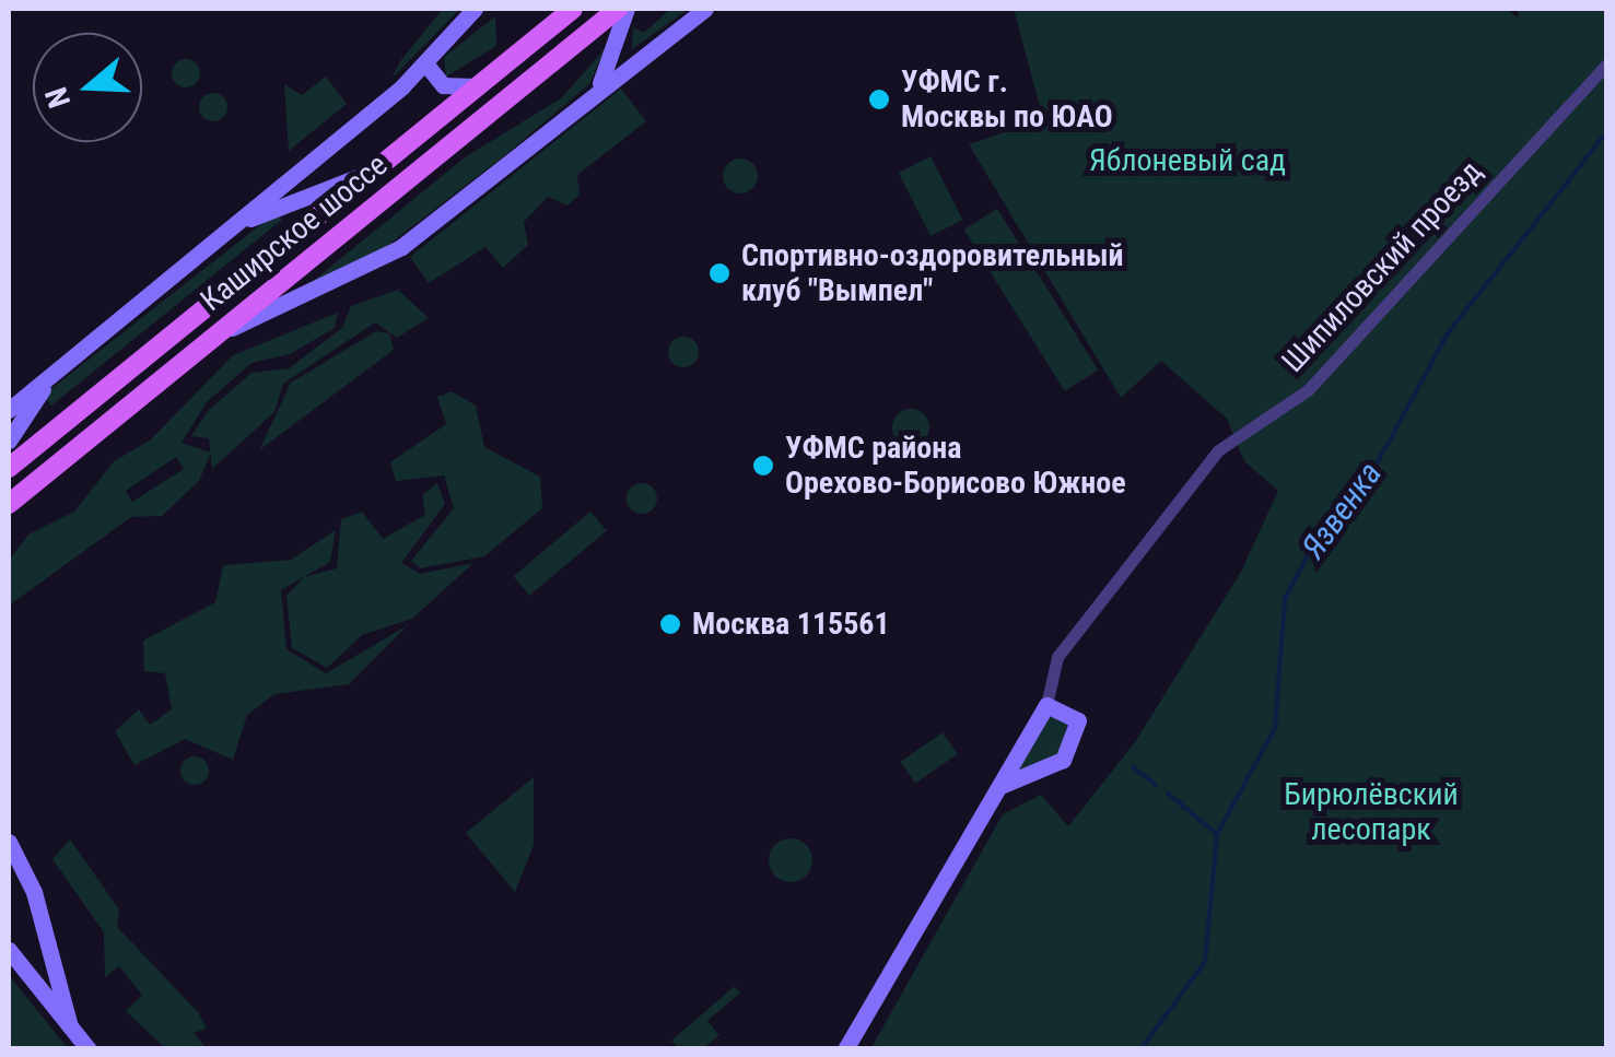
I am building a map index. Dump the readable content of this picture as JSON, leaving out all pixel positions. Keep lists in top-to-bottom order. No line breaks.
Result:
{"streets":{"main road":["Каширское шоссе","Шипиловский проезд"]},"water":["Язвенка"],"parks":["Яблоневый сад","Бирюлёвский лесопарк"],"places":["УФМС г. Москвы по ЮАО","Спортивно-оздоровительный клуб \"Вымпел\"","УФМС района Орехово-Борисово Южное","Москва 115561"],"north":"left"}
